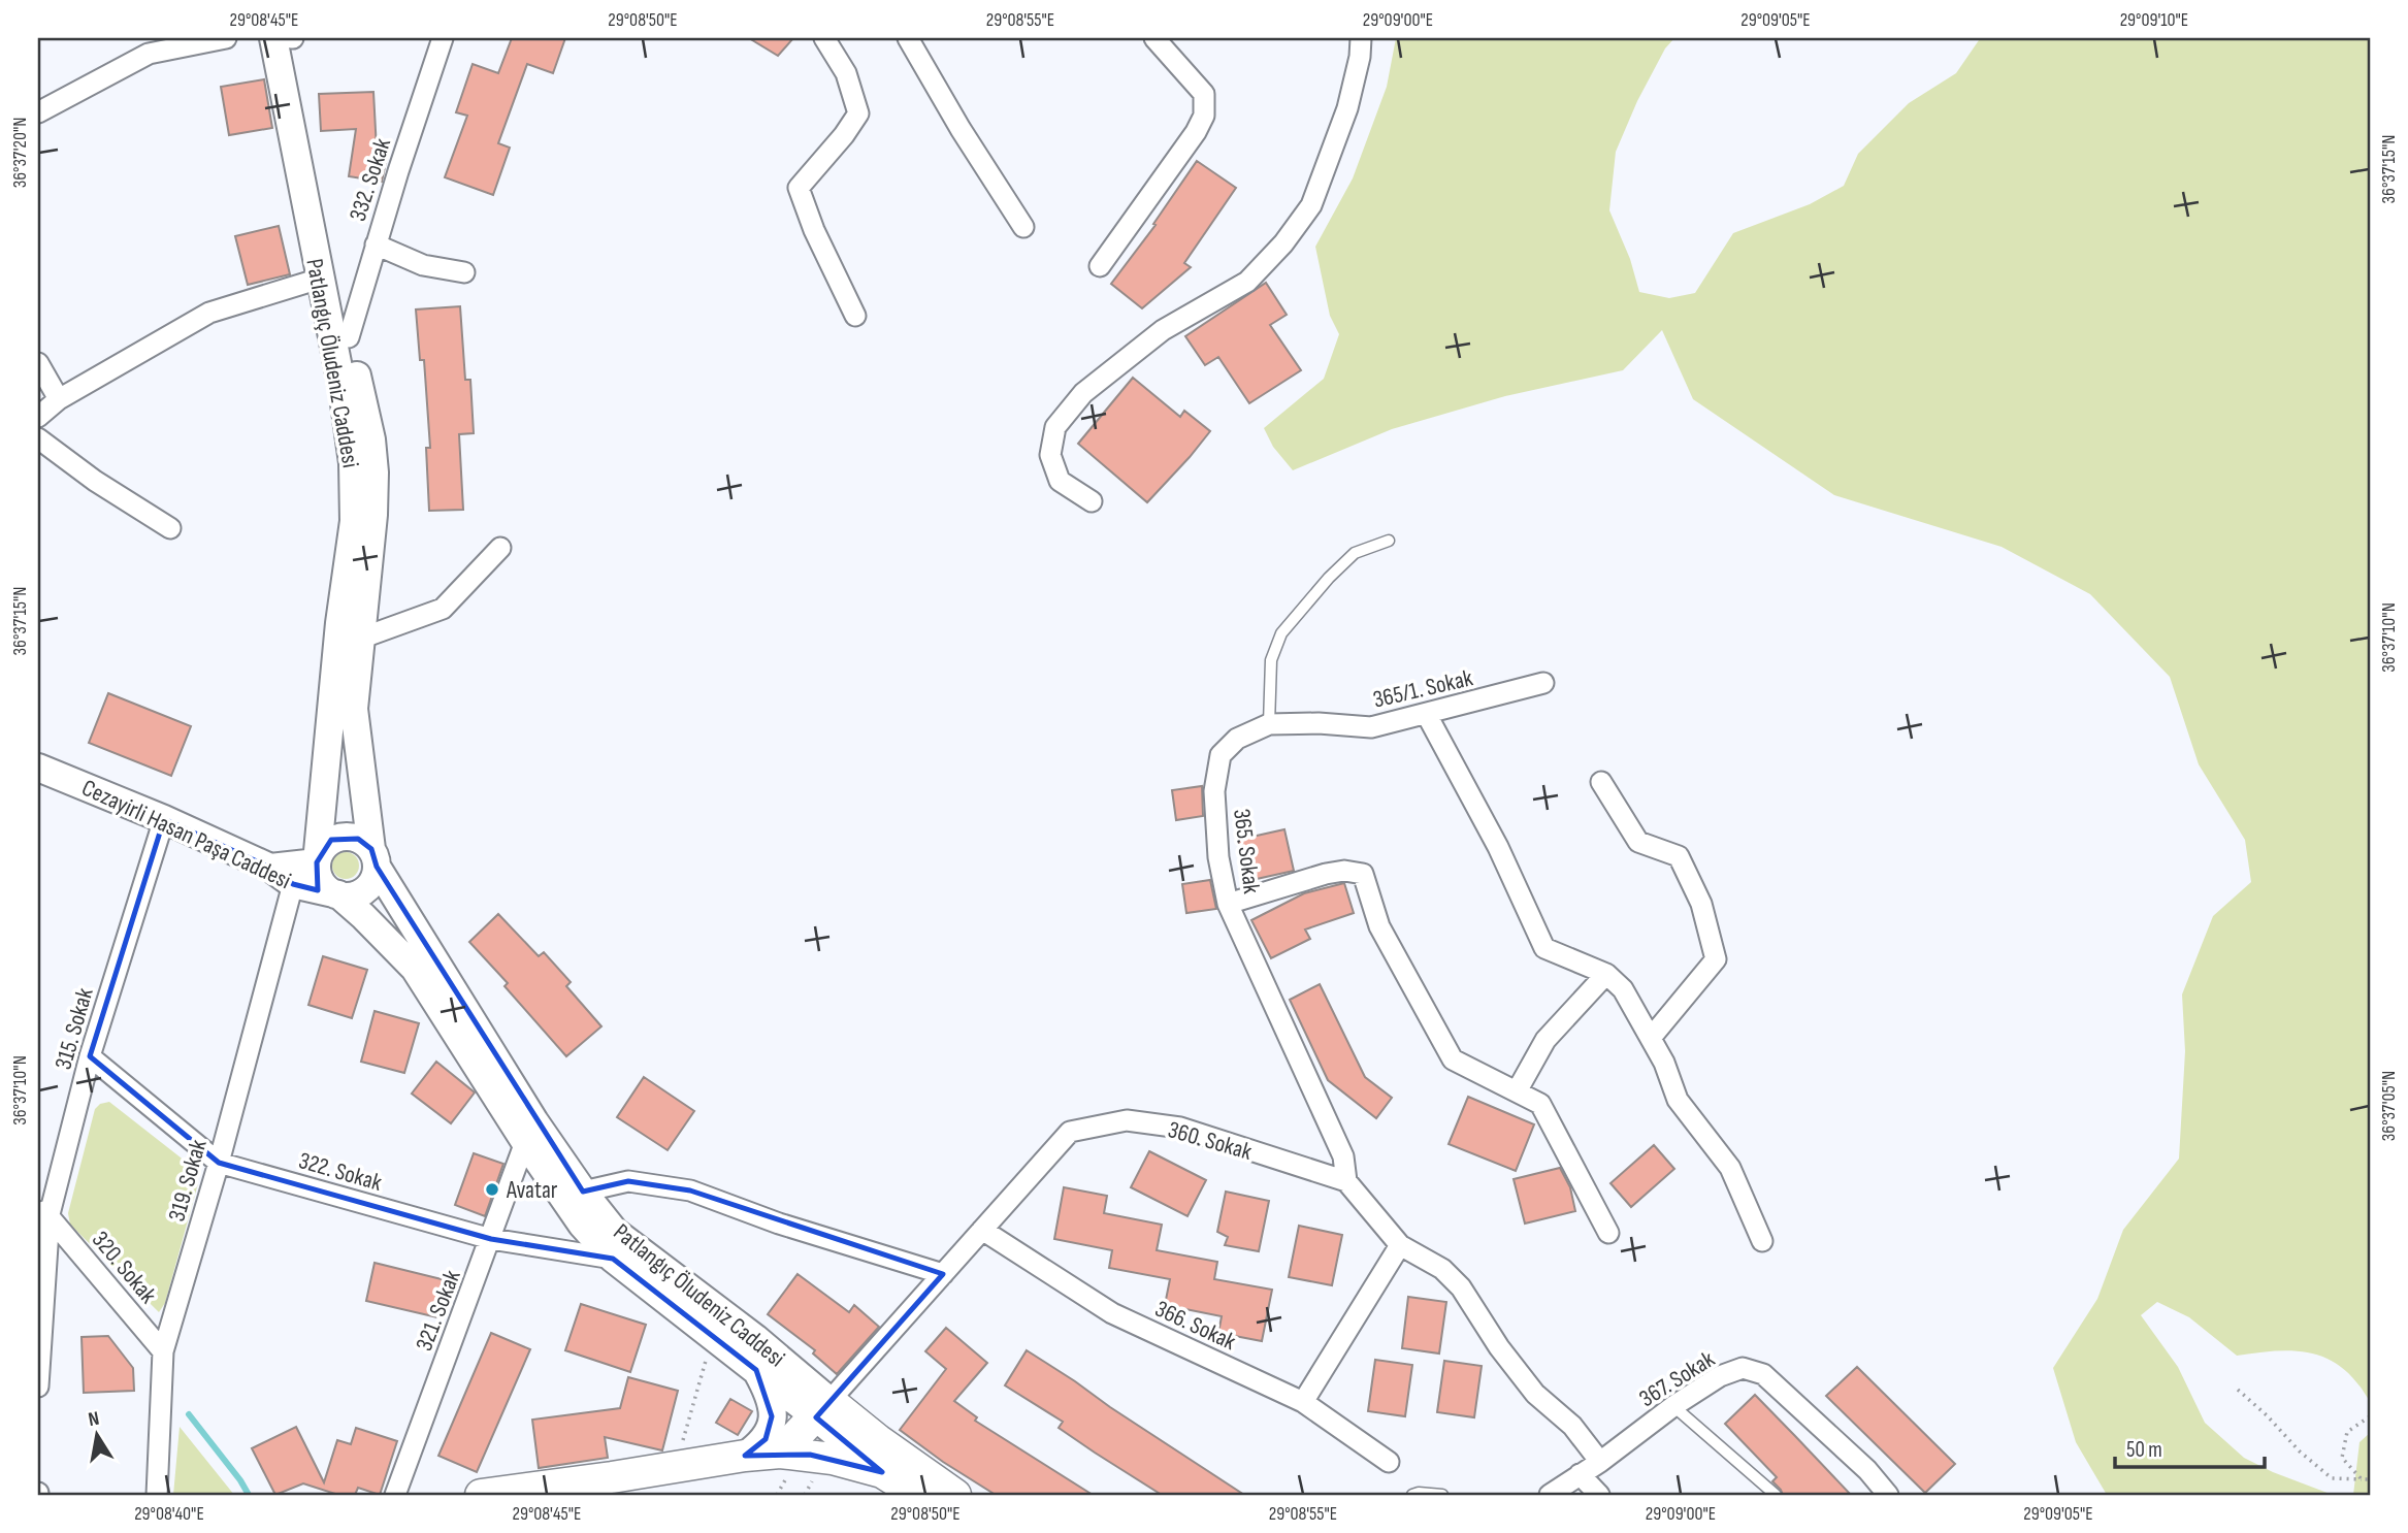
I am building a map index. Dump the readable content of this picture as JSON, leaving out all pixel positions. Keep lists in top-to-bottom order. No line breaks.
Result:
{"streets":{"main road":["Patlangıç Öludeniz Caddesi","Cezayirli Hasan Paşa Caddesi"],"street":["332. Sokak","365/1. Sokak","365. Sokak","315. Sokak","360. Sokak","322. Sokak","319. Sokak","320. Sokak","321. Sokak","366. Sokak","367. Sokak"]},"crossings":[["332. Sokak","Patlangıç Öludeniz Caddesi"],["Patlangıç Öludeniz Caddesi","Cezayirli Hasan Paşa Caddesi"],["Patlangıç Öludeniz Caddesi","360. Sokak"],["Patlangıç Öludeniz Caddesi","322. Sokak"],["Patlangıç Öludeniz Caddesi","321. Sokak"],["365/1. Sokak","365. Sokak"],["Cezayirli Hasan Paşa Caddesi","315. Sokak"],["Cezayirli Hasan Paşa Caddesi","319. Sokak"],["365. Sokak","360. Sokak"],["315. Sokak","322. Sokak"],["315. Sokak","320. Sokak"],["360. Sokak","366. Sokak"],["322. Sokak","319. Sokak"],["322. Sokak","321. Sokak"],["319. Sokak","320. Sokak"]],"places":["Avatar"],"scale_bar":"50 m","north":"top","coordinates":["29°08'45\"E","29°08'50\"E","29°08'55\"E","29°09'00\"E","29°09'05\"E","29°09'10\"E","36°37'20\"N","36°37'15\"N","36°37'10\"N","36°37'05\"N","29°08'40\"E"]}
